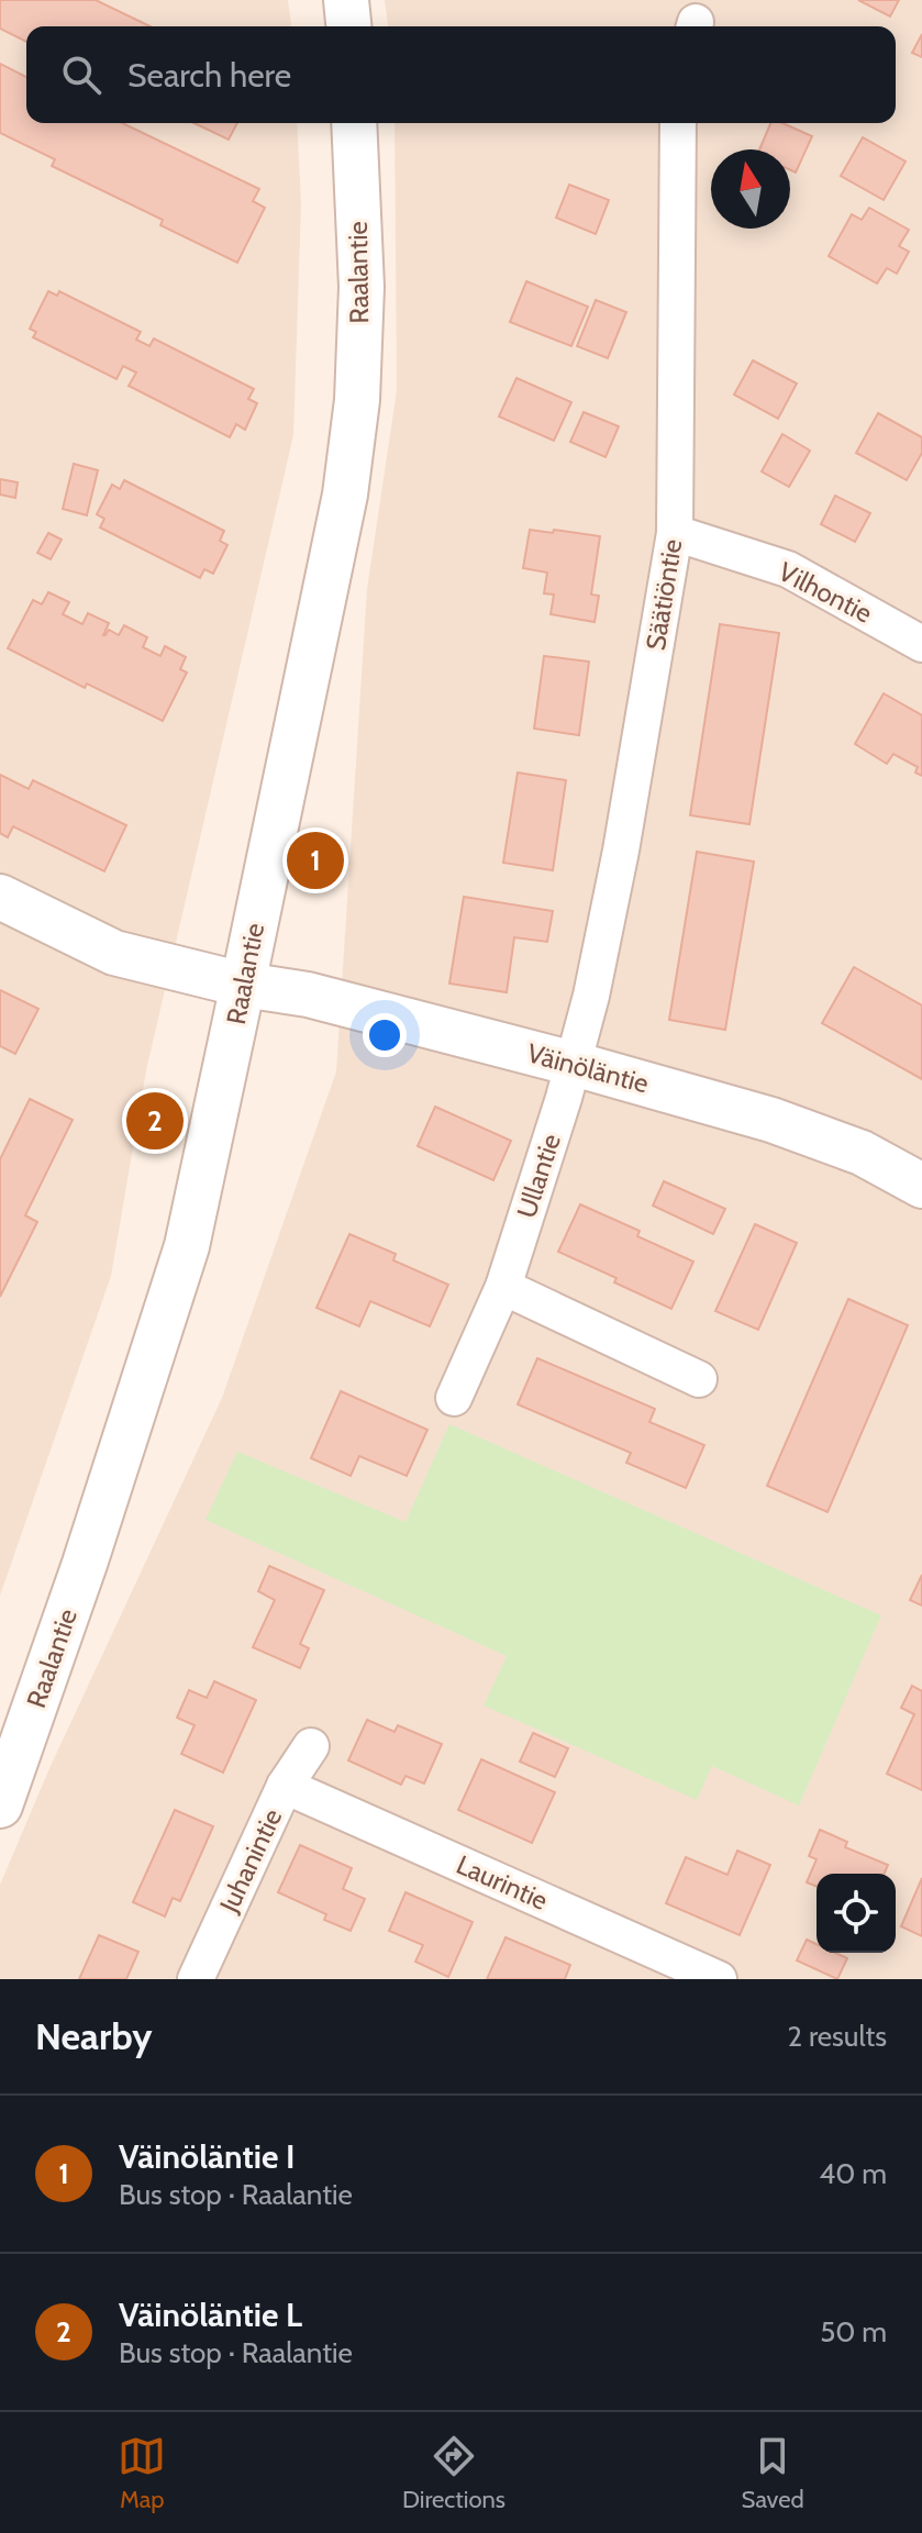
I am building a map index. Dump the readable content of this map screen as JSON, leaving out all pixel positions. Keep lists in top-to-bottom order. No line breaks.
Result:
{"streets":{"street":["Raalantie","Vilhontie","Säätiöntie","Väinöläntie","Ullantie","Juhanintie","Laurintie"]},"crossings":[["Raalantie","Väinöläntie"],["Vilhontie","Säätiöntie"],["Säätiöntie","Väinöläntie"],["Säätiöntie","Ullantie"],["Väinöläntie","Ullantie"],["Juhanintie","Laurintie"]],"north":"top","page":{"search":"Search here","pins":["1","2"],"heading":["Nearby","2 results"],"list":[{"mark":"1","name":"Väinöläntie I","note":"Bus stop · Raalantie","value":"40 m"},{"mark":"2","name":"Väinöläntie L","note":"Bus stop · Raalantie","value":"50 m"}],"nav":["Map","Directions","Saved"]}}
